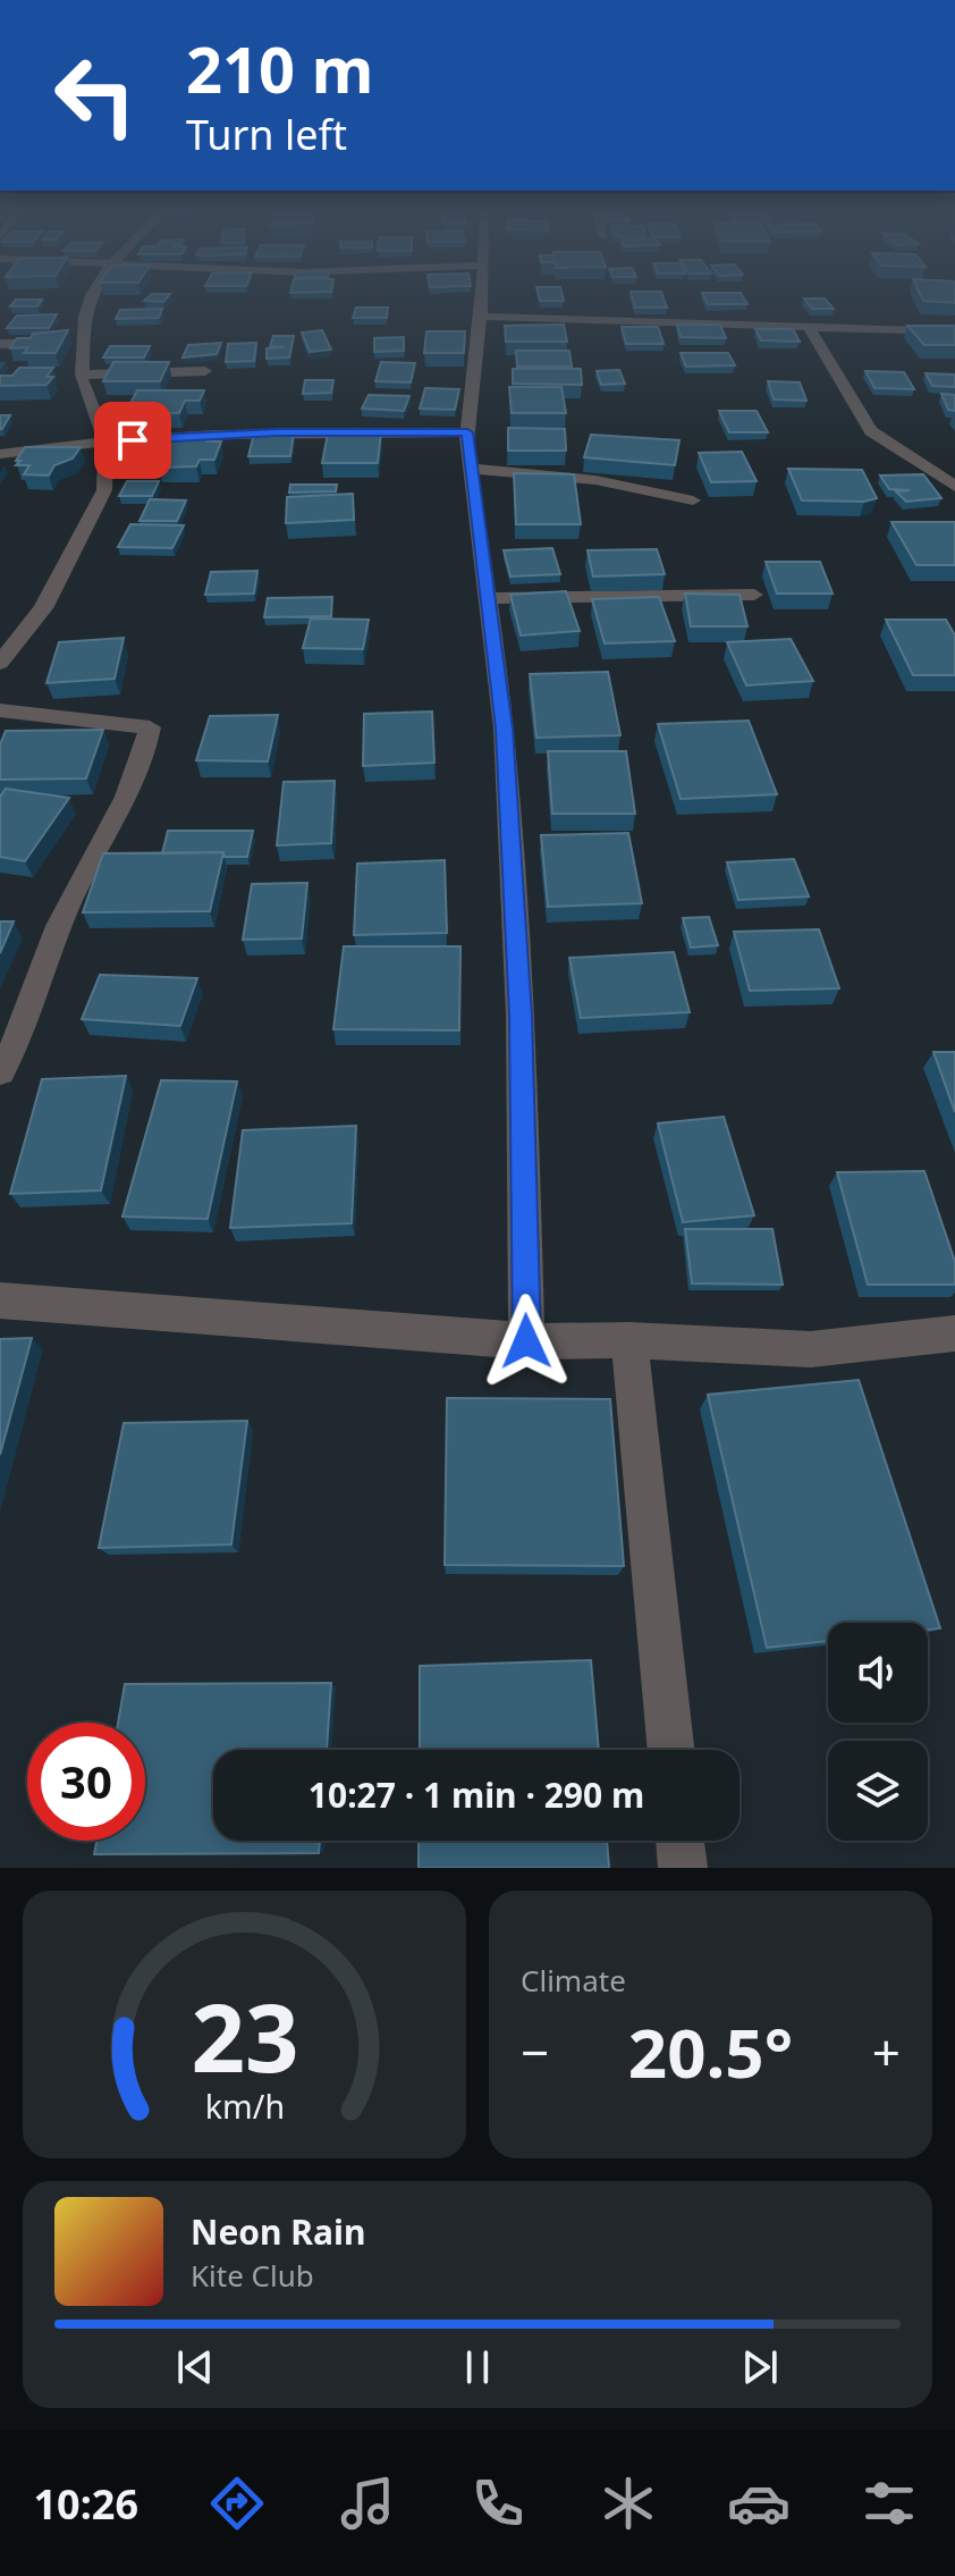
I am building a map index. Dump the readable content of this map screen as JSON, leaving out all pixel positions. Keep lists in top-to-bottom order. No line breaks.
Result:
{"page":{"turn":["210 m","Turn left"],"limit":"30","trip":"10:27 · 1 min · 290 m","tile":"Climate","heat":["−","20.5°","+"],"song":["Neon Rain","Kite Club"],"tabs":"10:26","gauge":["23","km/h"]}}
